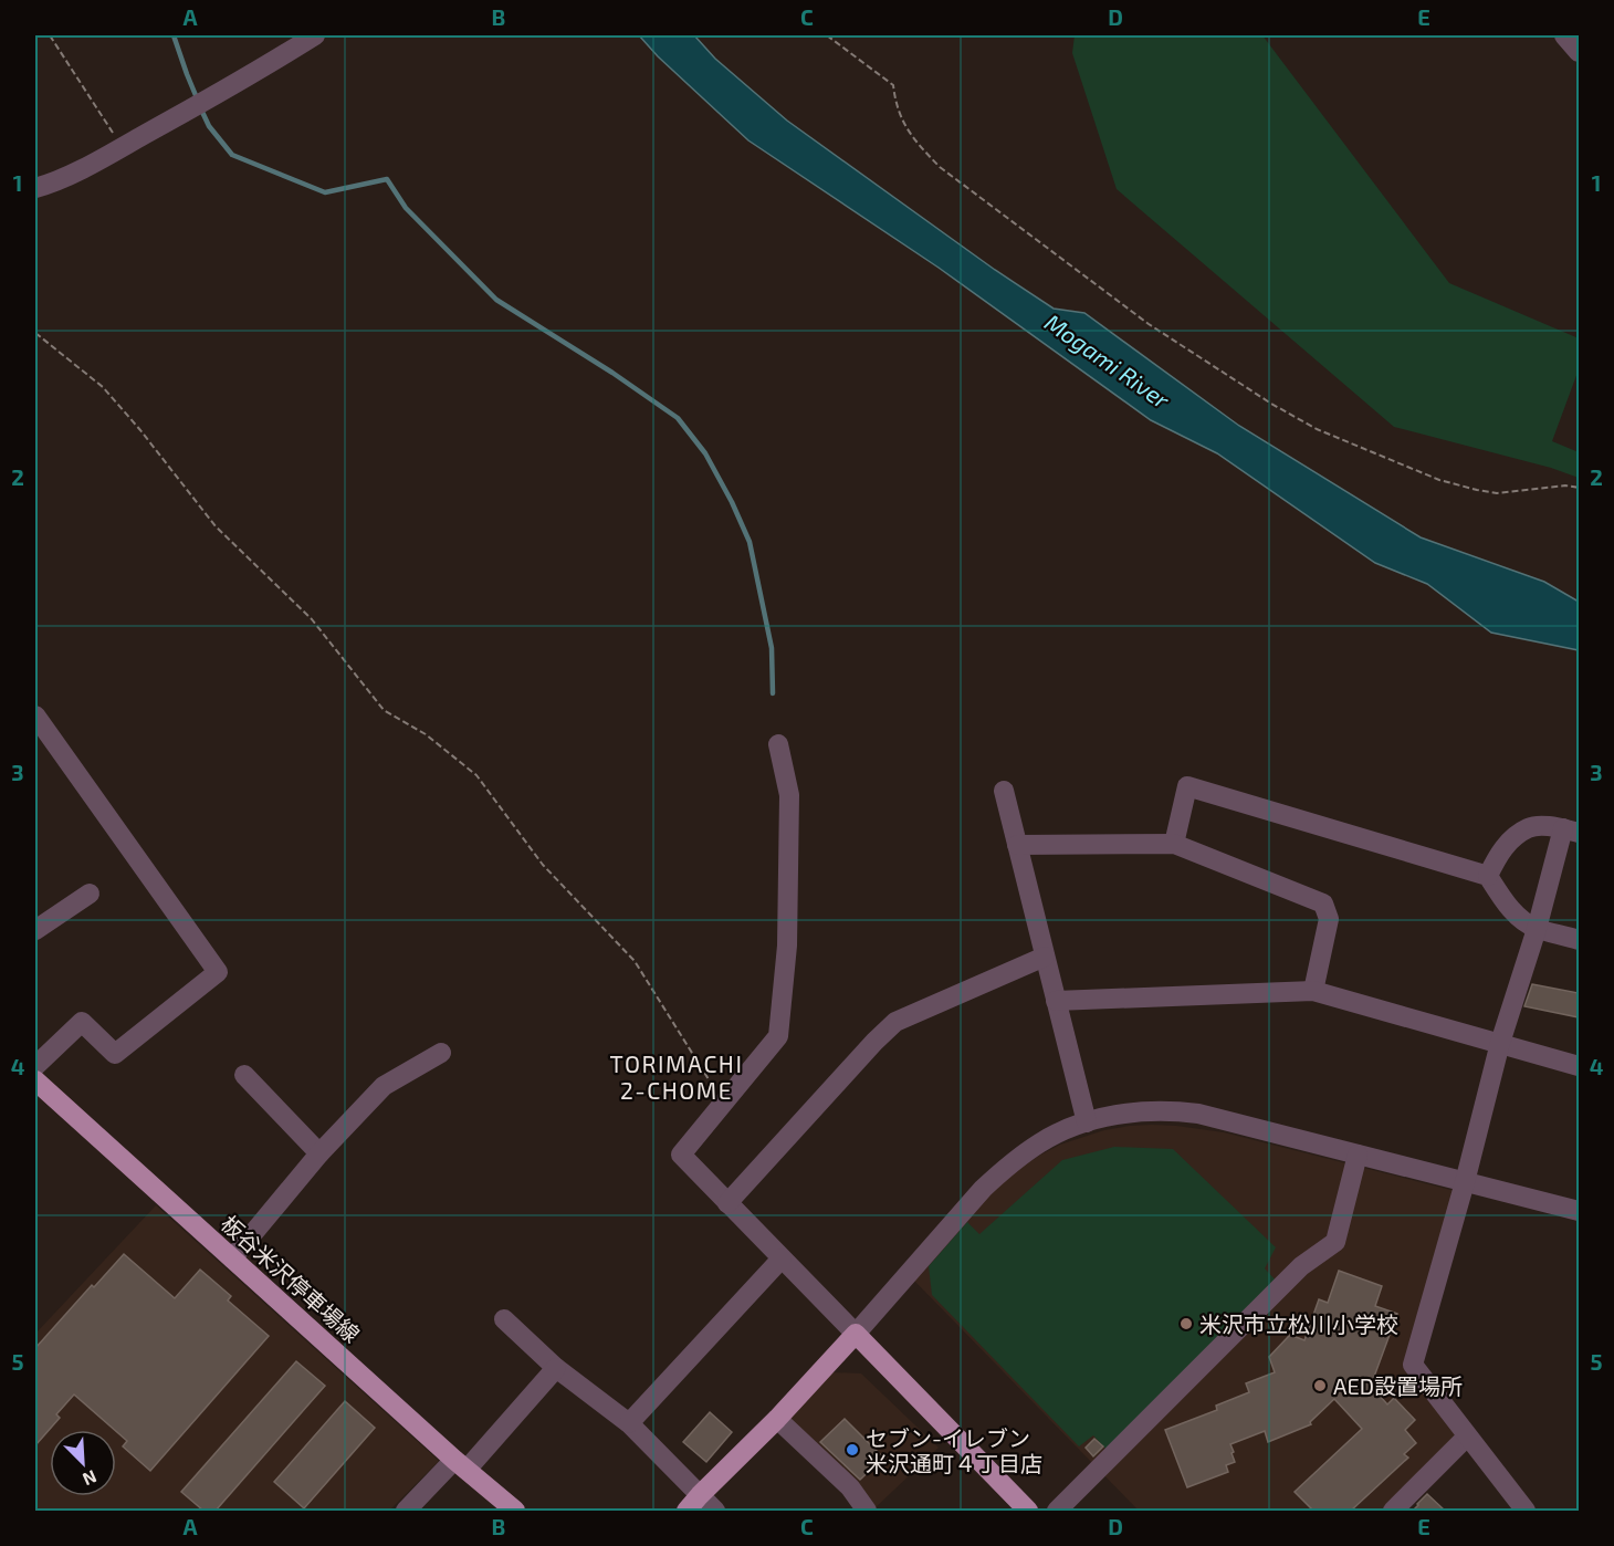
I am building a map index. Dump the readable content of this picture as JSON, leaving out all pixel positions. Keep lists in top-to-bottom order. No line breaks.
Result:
{"streets":{"main road":["板谷米沢停車場線"]},"districts":["TORIMACHI 2-CHOME"],"water":["Mogami River"],"places":["米沢市立松川小学校","AED設置場所","セブン-イレブン 米沢通町４丁目店"],"north":"bottom right","grid":{"columns":["A","B","C","D","E"],"rows":["1","2","3","4","5"]}}
